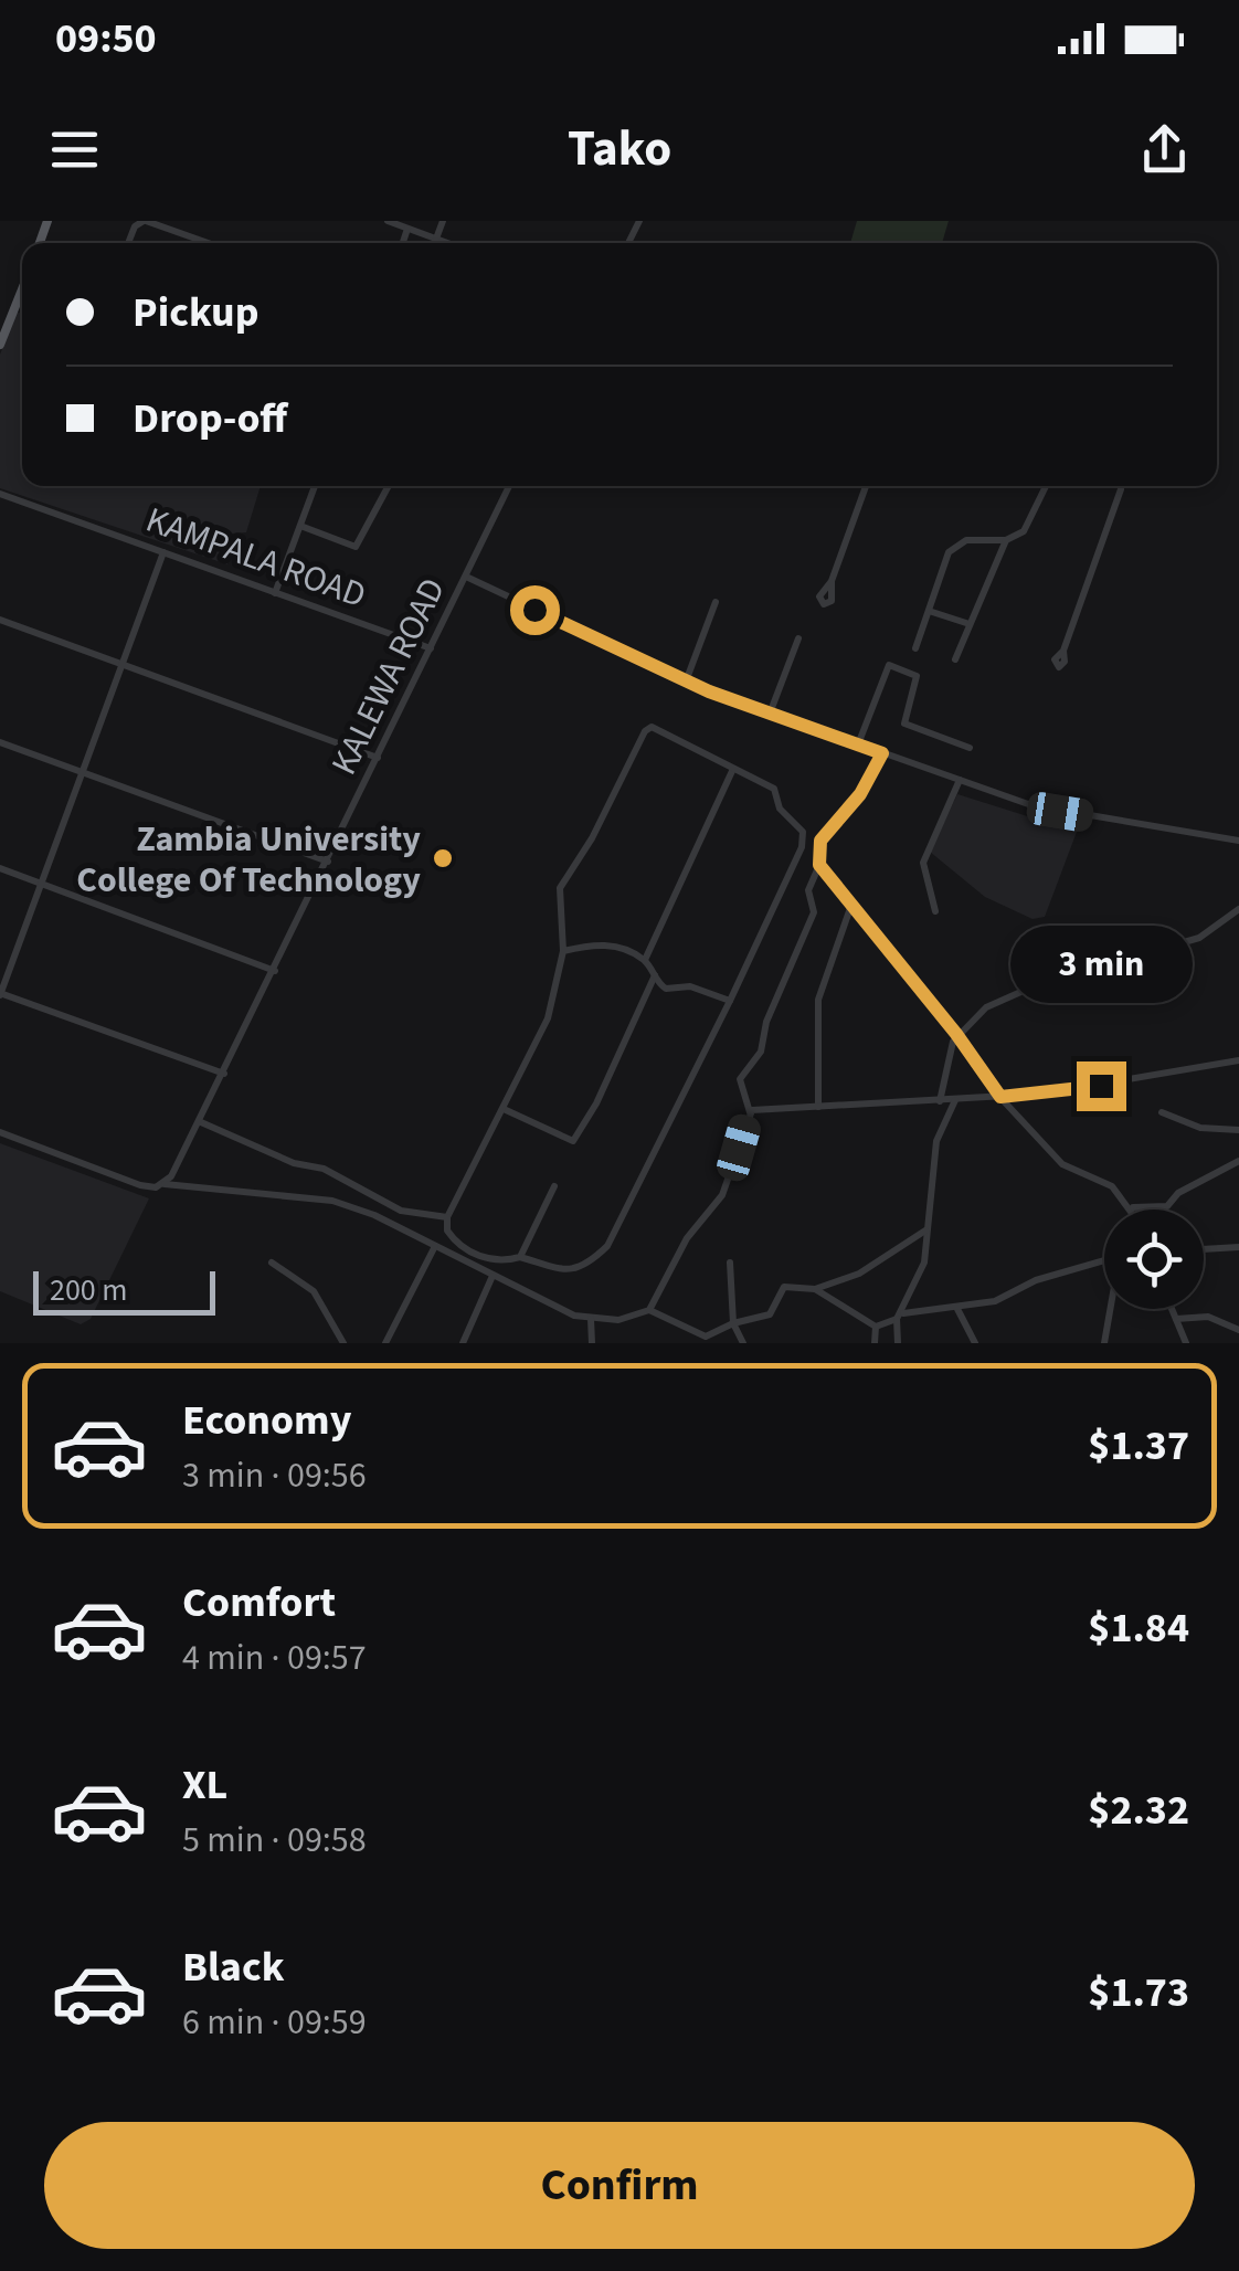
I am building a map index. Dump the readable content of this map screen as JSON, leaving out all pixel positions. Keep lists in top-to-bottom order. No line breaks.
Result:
{"streets":{"street":["KAMPALA ROAD","KALEWA ROAD"]},"crossings":[["KAMPALA ROAD","KALEWA ROAD"]],"places":["Zambia University College Of Technology"],"scale_bar":"200 m","page":{"status":"09:50","header":"Tako","banner":["Pickup","Drop-off"],"bubble":"3 min","scale":"200 m","list":[{"name":"Economy","note":"3 min · 09:56","value":"$1.37"},{"name":"Comfort","note":"4 min · 09:57","value":"$1.84"},{"name":"XL","note":"5 min · 09:58","value":"$2.32"},{"name":"Black","note":"6 min · 09:59","value":"$1.73"}],"buttons":"Confirm"}}
